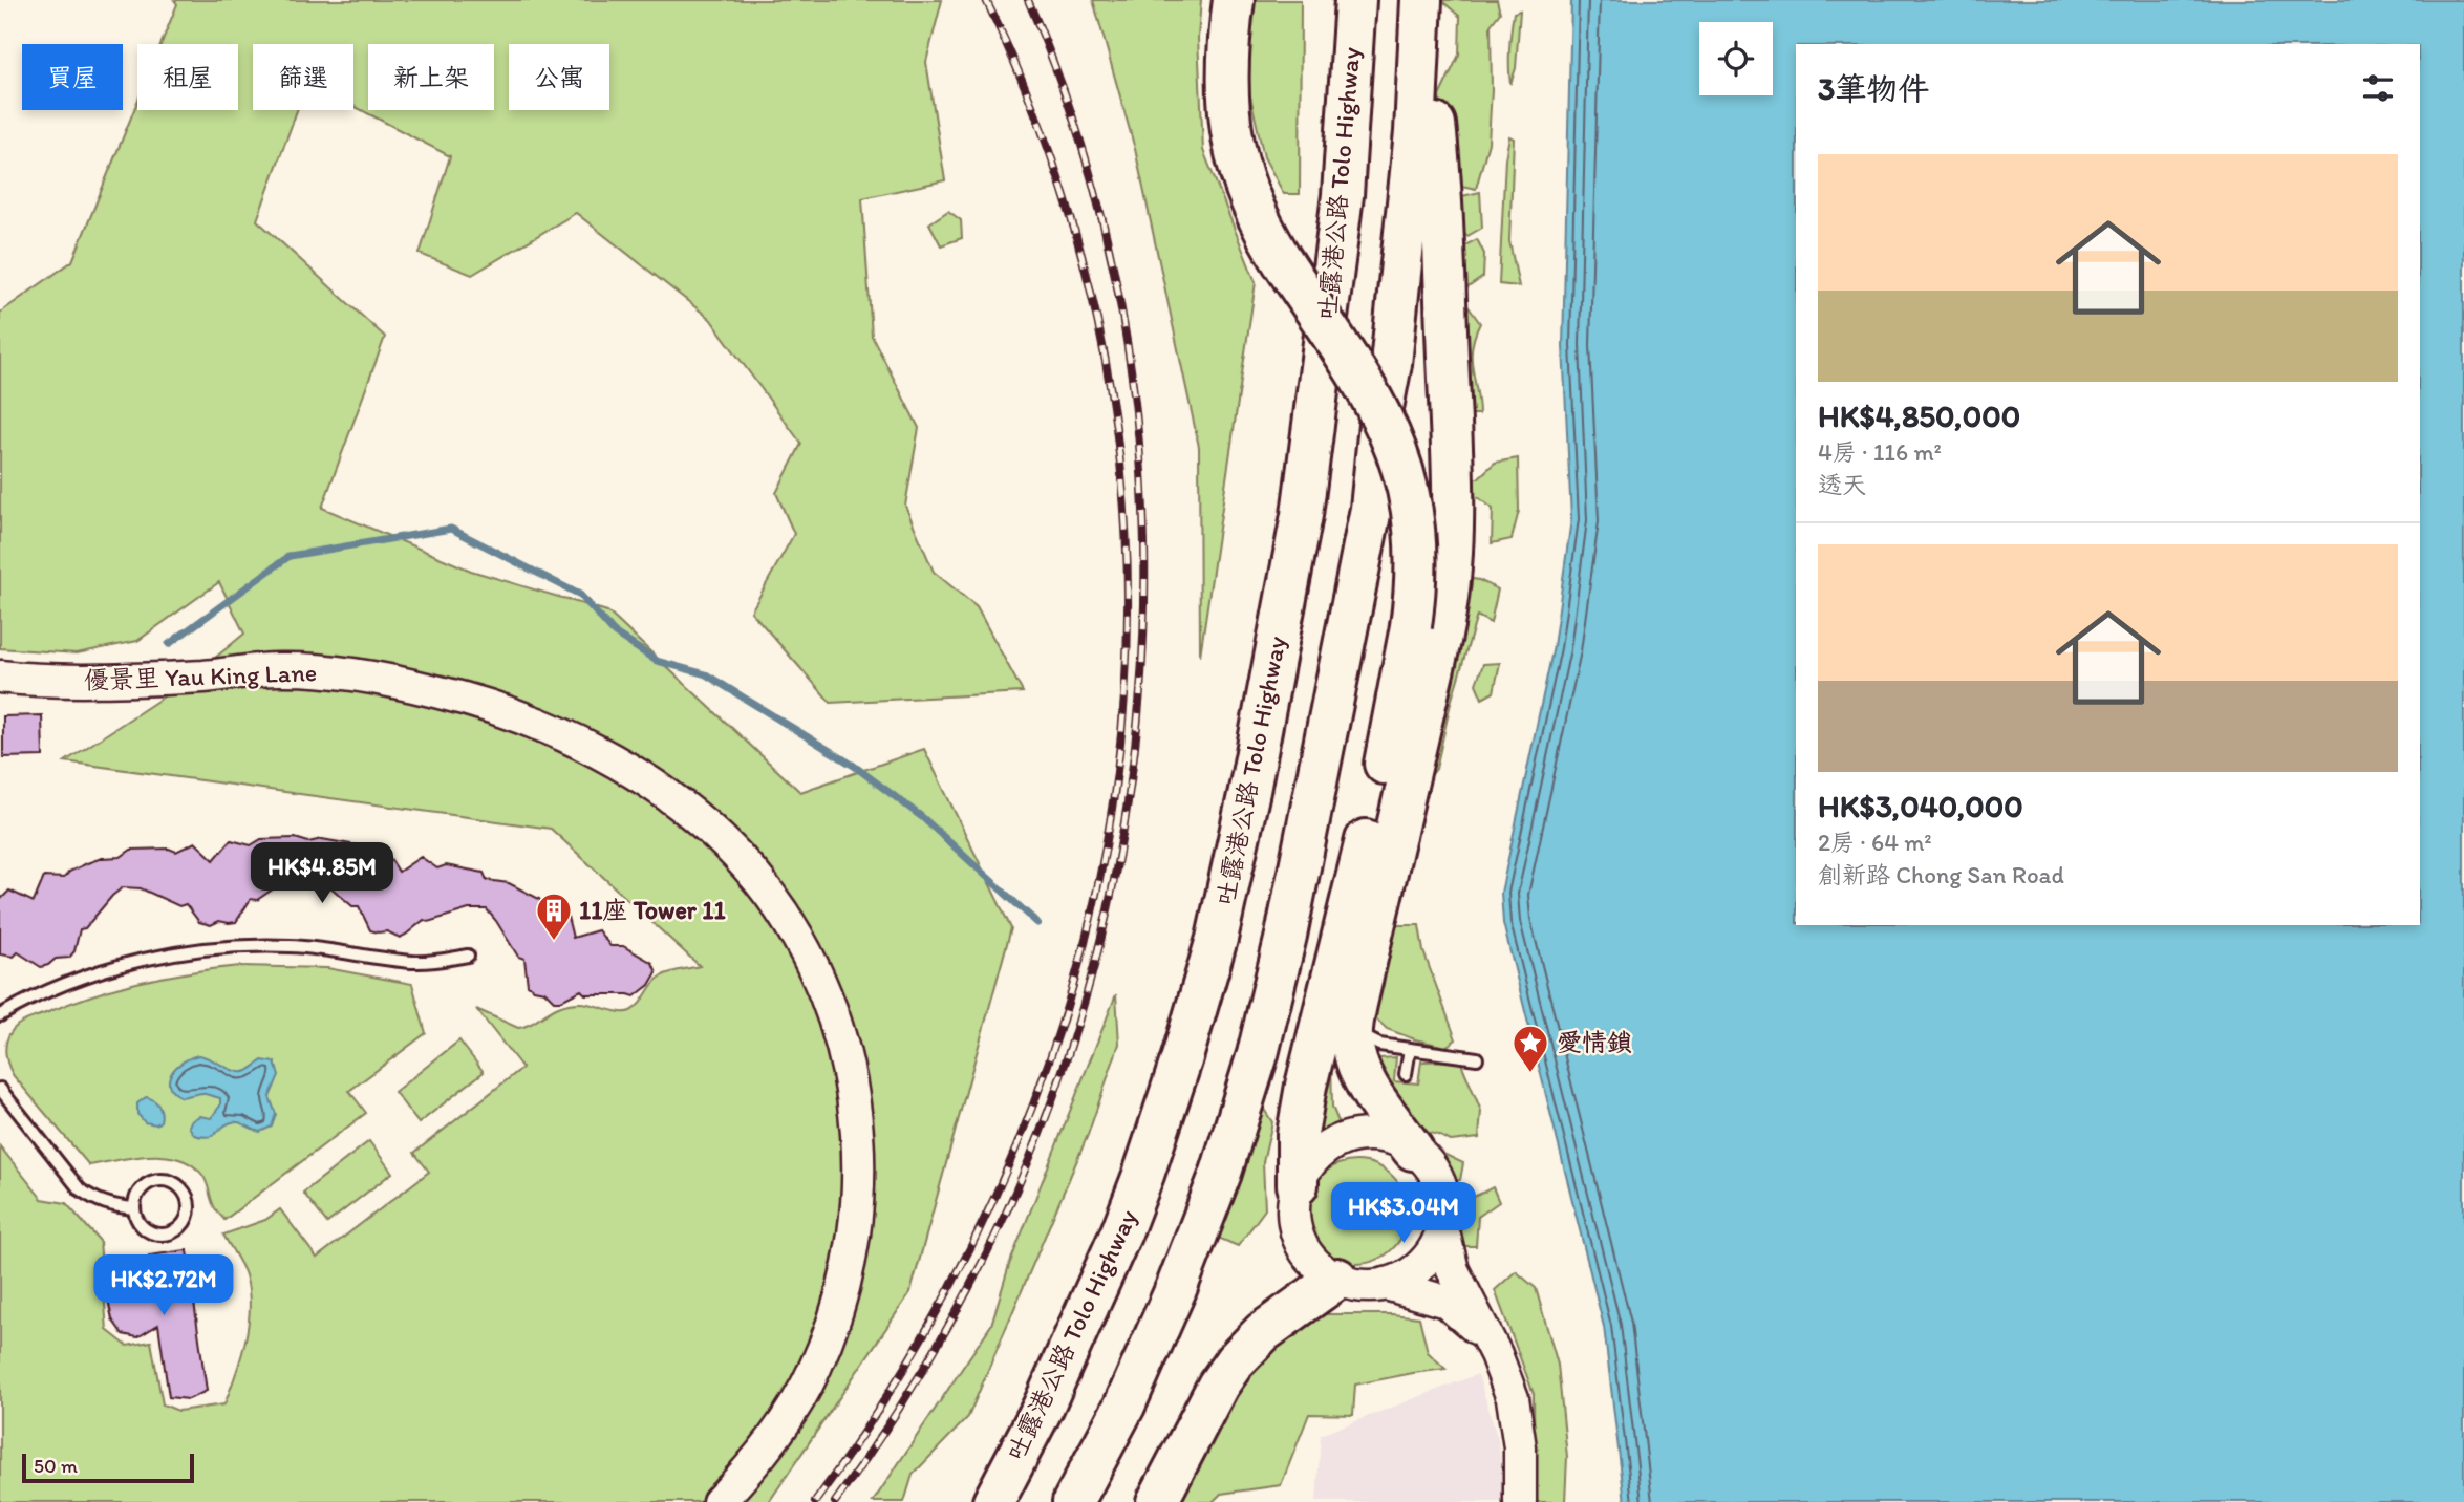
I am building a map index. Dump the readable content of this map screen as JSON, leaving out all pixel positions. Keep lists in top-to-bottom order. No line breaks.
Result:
{"streets":{"highway":["吐露港公路 Tolo Highway"],"street":["優景里 Yau King Lane"]},"places":{"building":["11座 Tower 11"],"place":["愛情鎖"]},"scale_bar":"50 m","page":{"chip":["買屋","租屋","篩選","新上架","公寓"],"heading":"3筆物件","list":[{"name":"HK$4,850,000","note":"4房 · 116 m² · 透天"},{"name":"HK$3,040,000","note":"2房 · 64 m² · 創新路 Chong San Road"}],"price":["HK$4.85M","HK$3.04M","HK$2.72M"],"scale":"50 m"}}
